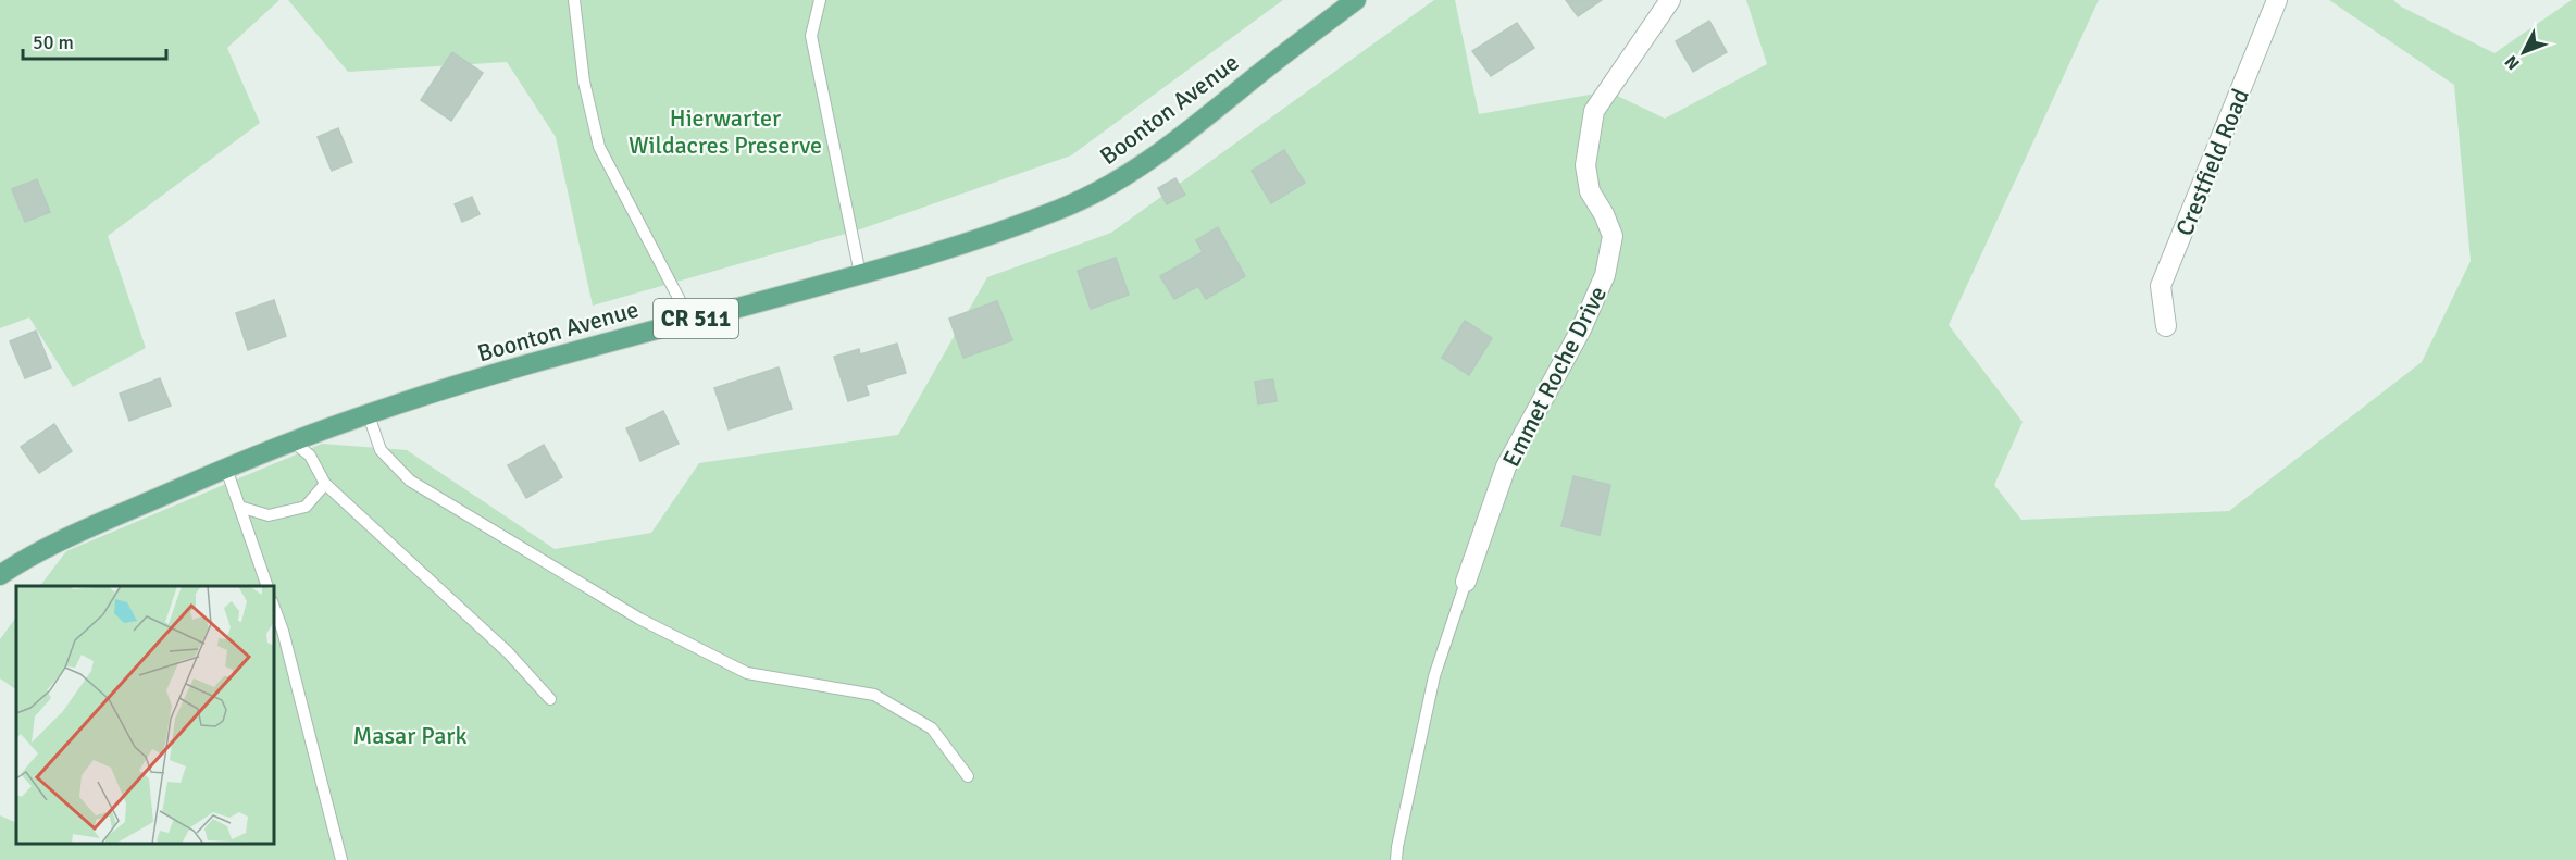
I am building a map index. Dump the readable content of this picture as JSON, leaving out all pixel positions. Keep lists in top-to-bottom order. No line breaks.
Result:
{"streets":{"main road":["Boonton Avenue","CR 511"],"street":["Crestfield Road","Emmet Roche Drive"]},"parks":["Hierwarter Wildacres Preserve","Masar Park"],"scale_bar":"50 m","north":"bottom left"}
